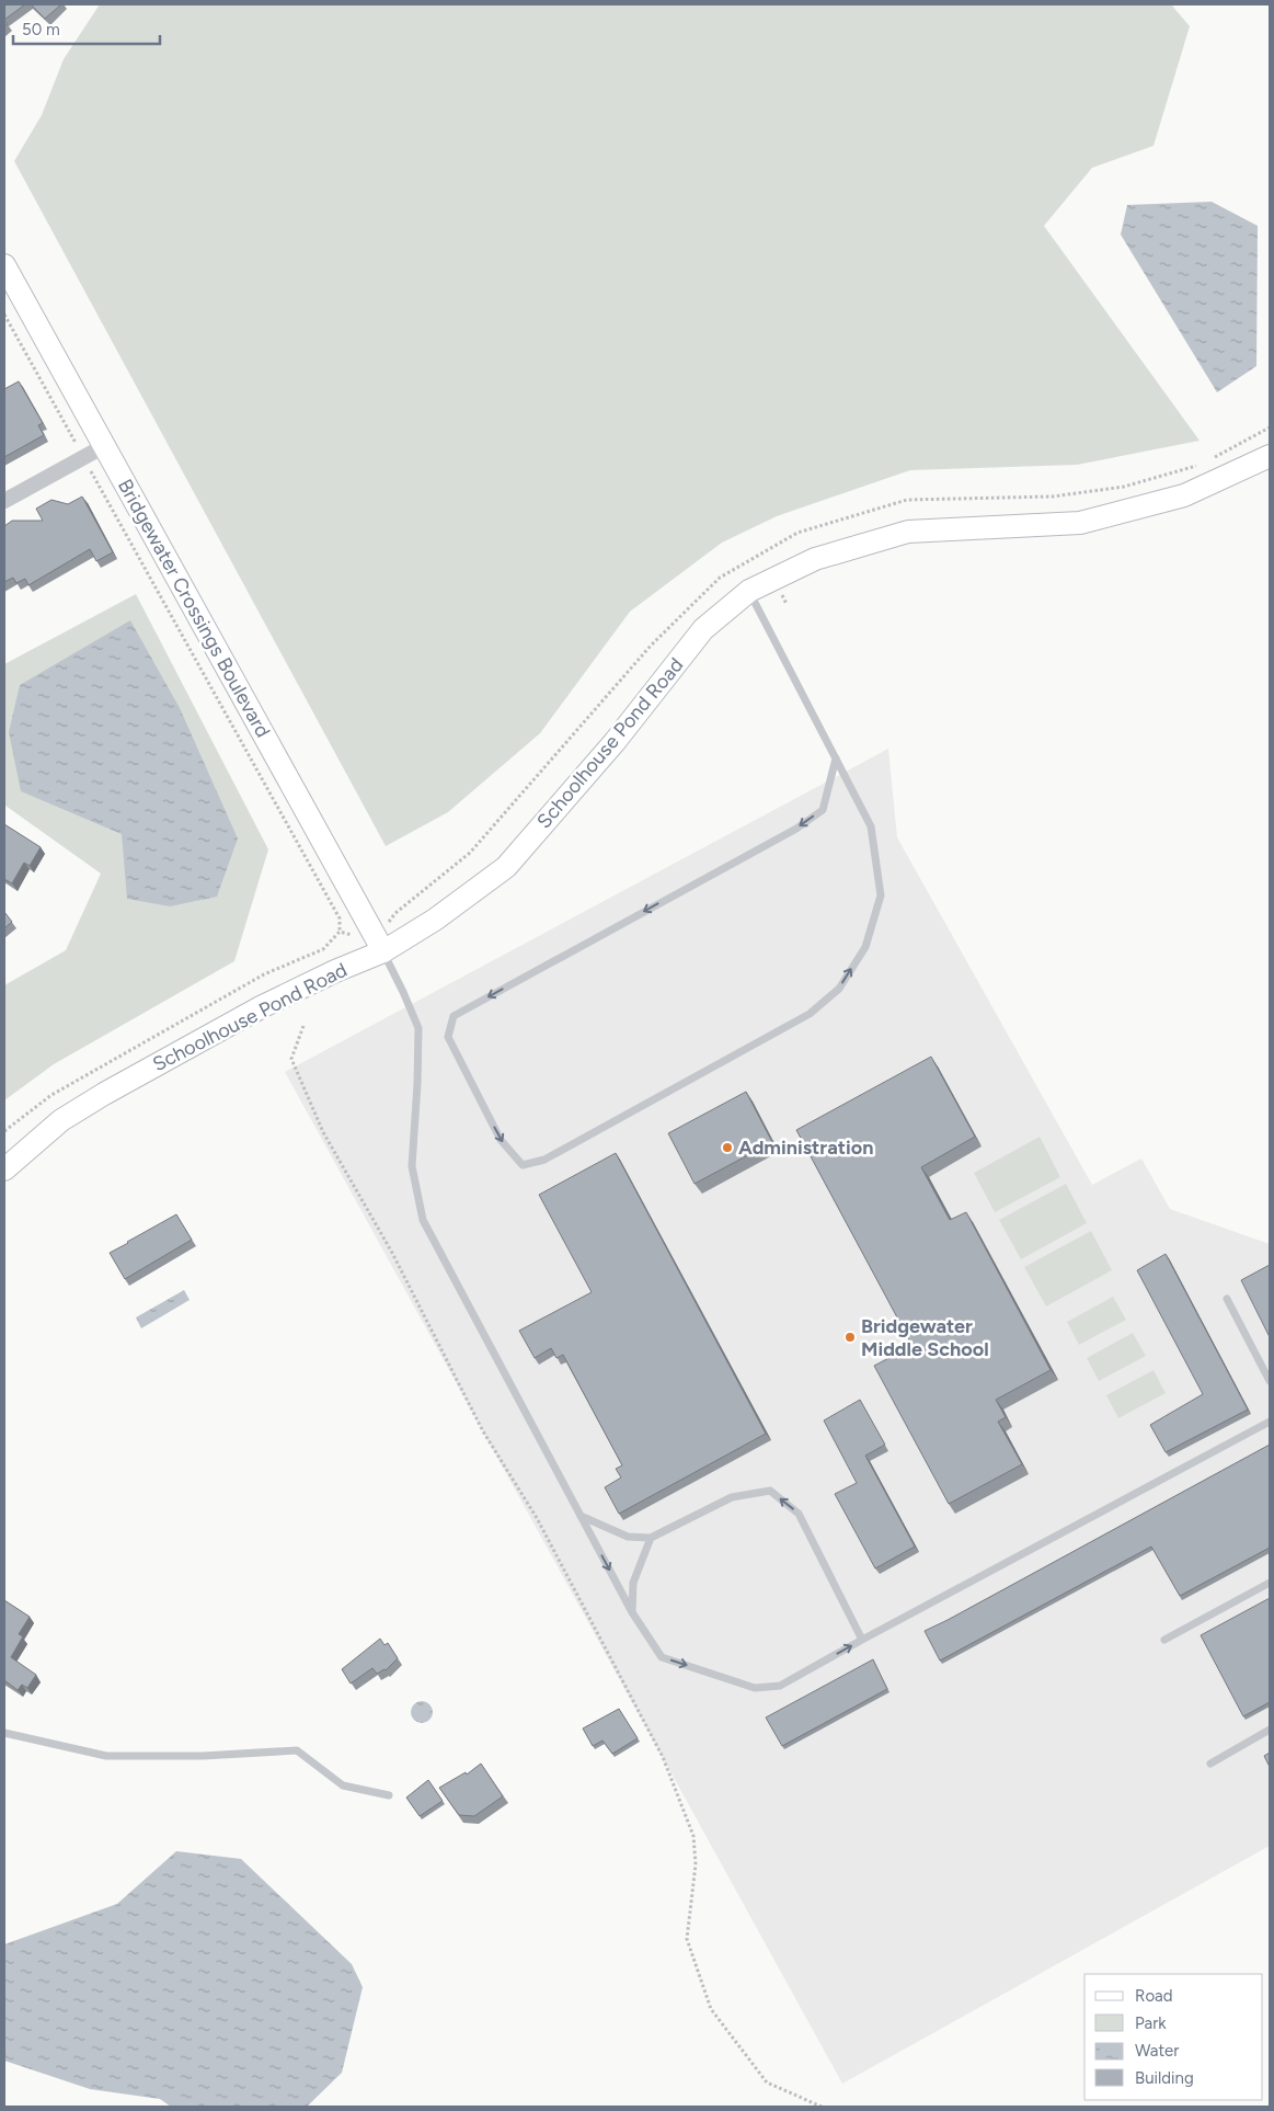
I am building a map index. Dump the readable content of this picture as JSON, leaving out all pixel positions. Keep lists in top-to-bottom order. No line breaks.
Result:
{"streets":{"street":["Bridgewater Crossings Boulevard","Schoolhouse Pond Road"]},"crossings":[["Bridgewater Crossings Boulevard","Schoolhouse Pond Road"]],"places":["Administration","Bridgewater Middle School"],"legend":["Road","Park","Water","Building"],"scale_bar":"50 m"}
